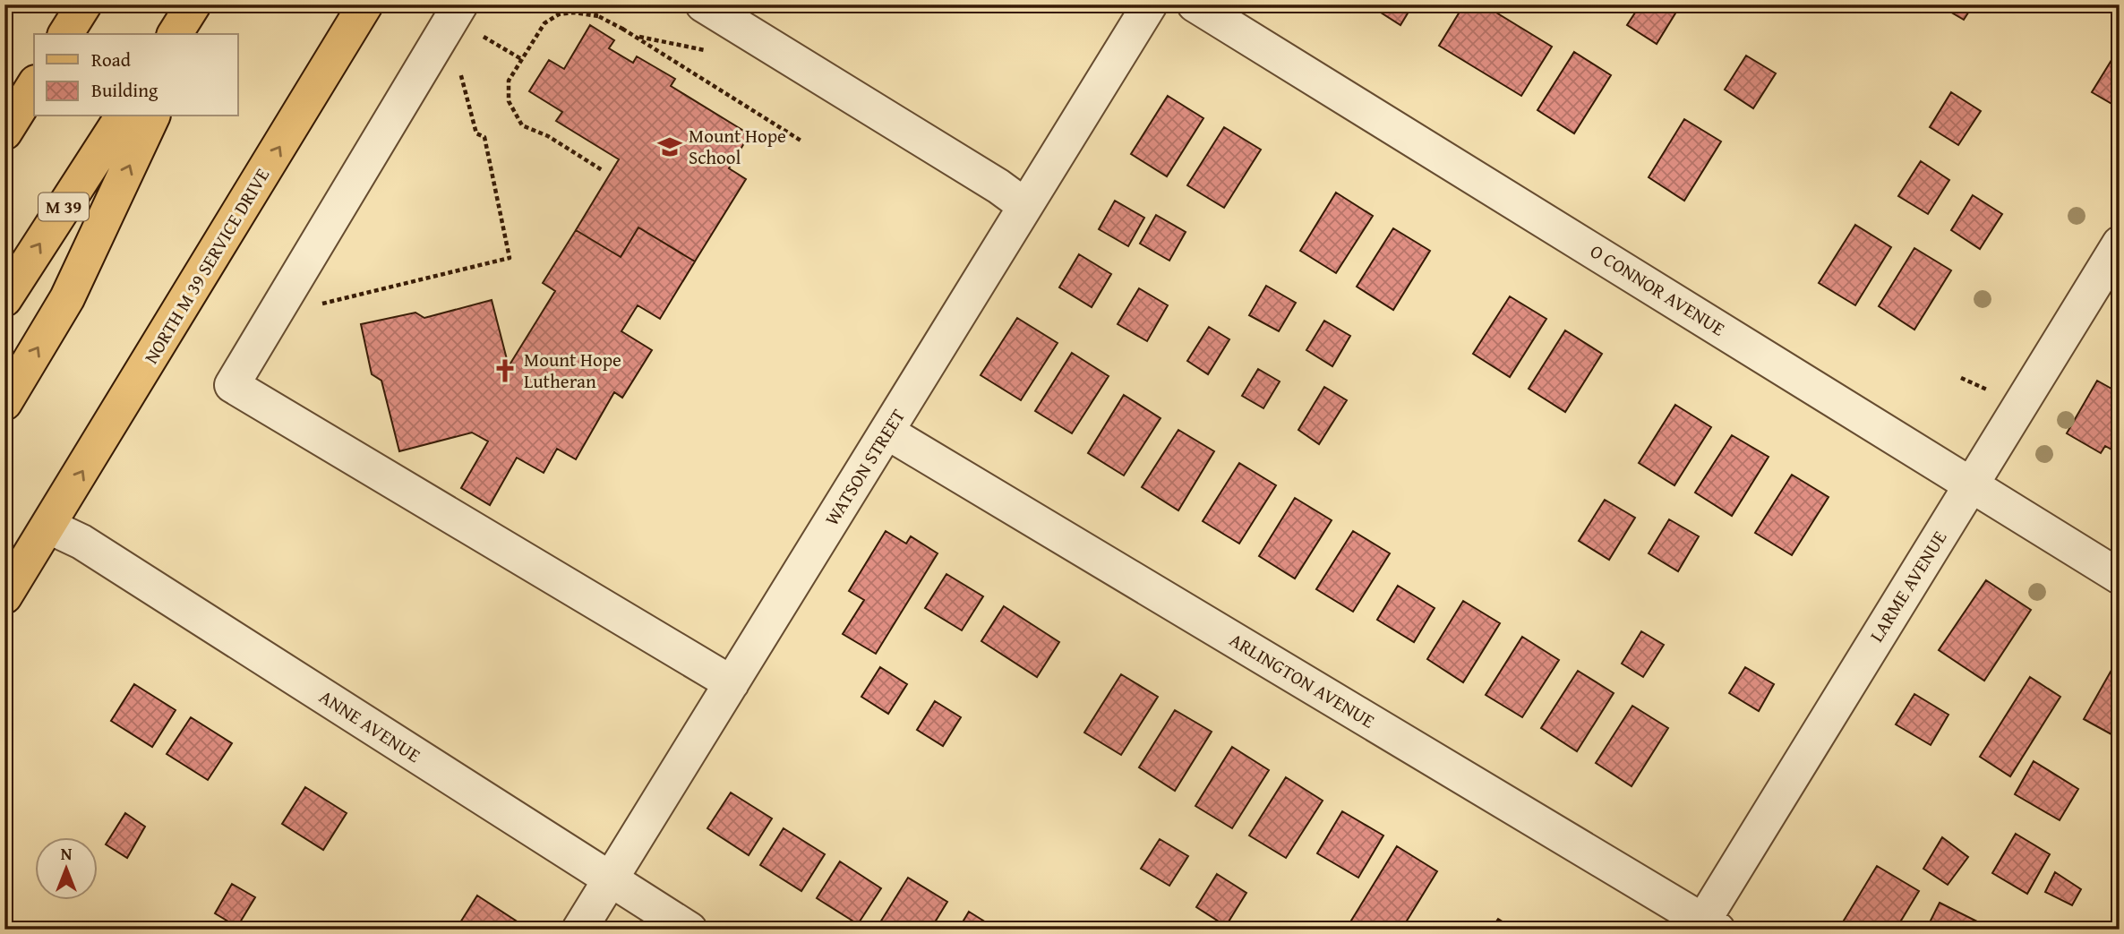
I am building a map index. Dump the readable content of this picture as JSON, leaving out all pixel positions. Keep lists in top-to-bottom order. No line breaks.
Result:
{"streets":{"main road":["M 39","NORTH M 39 SERVICE DRIVE"],"street":["O CONNOR AVENUE","WATSON STREET","LARME AVENUE","ARLINGTON AVENUE","ANNE AVENUE"]},"crossings":[["NORTH M 39 SERVICE DRIVE","ANNE AVENUE"],["O CONNOR AVENUE","LARME AVENUE"],["WATSON STREET","ARLINGTON AVENUE"],["WATSON STREET","ANNE AVENUE"],["LARME AVENUE","ARLINGTON AVENUE"]],"places":{"school or university":["Mount Hope School"],"church":["Mount Hope Lutheran"]},"legend":["Road","Building"],"north":"top"}
